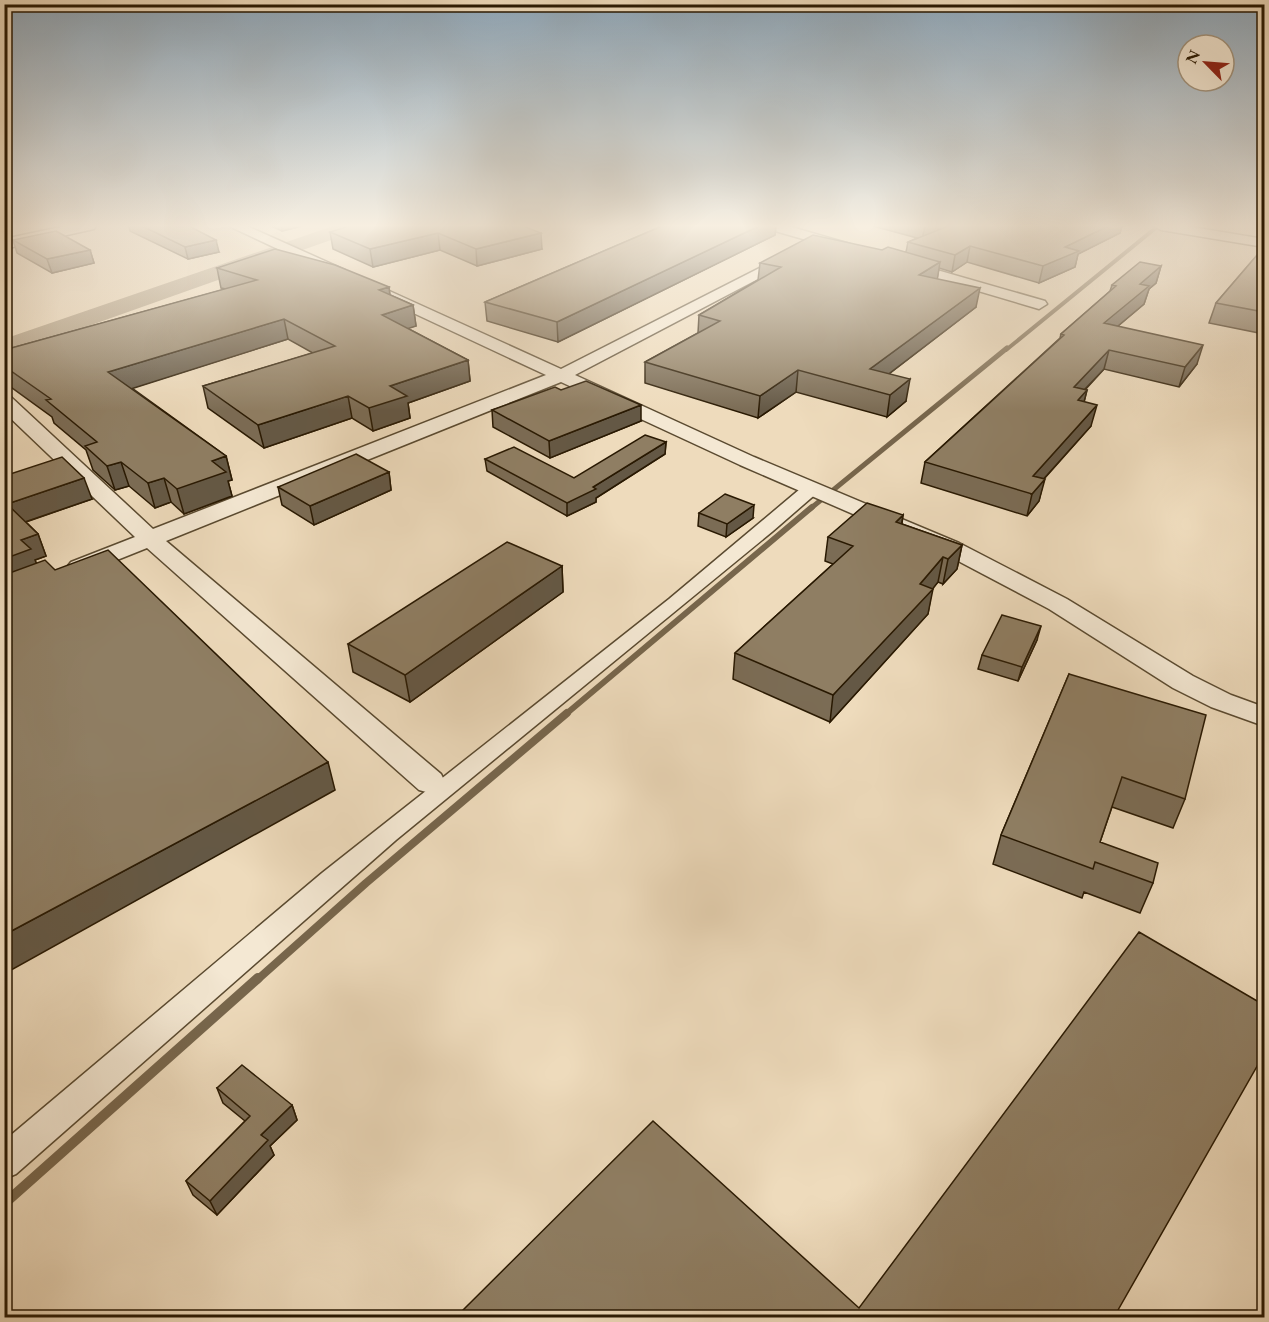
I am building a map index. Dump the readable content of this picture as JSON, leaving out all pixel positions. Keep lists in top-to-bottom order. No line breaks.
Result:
{"north":"top left"}
